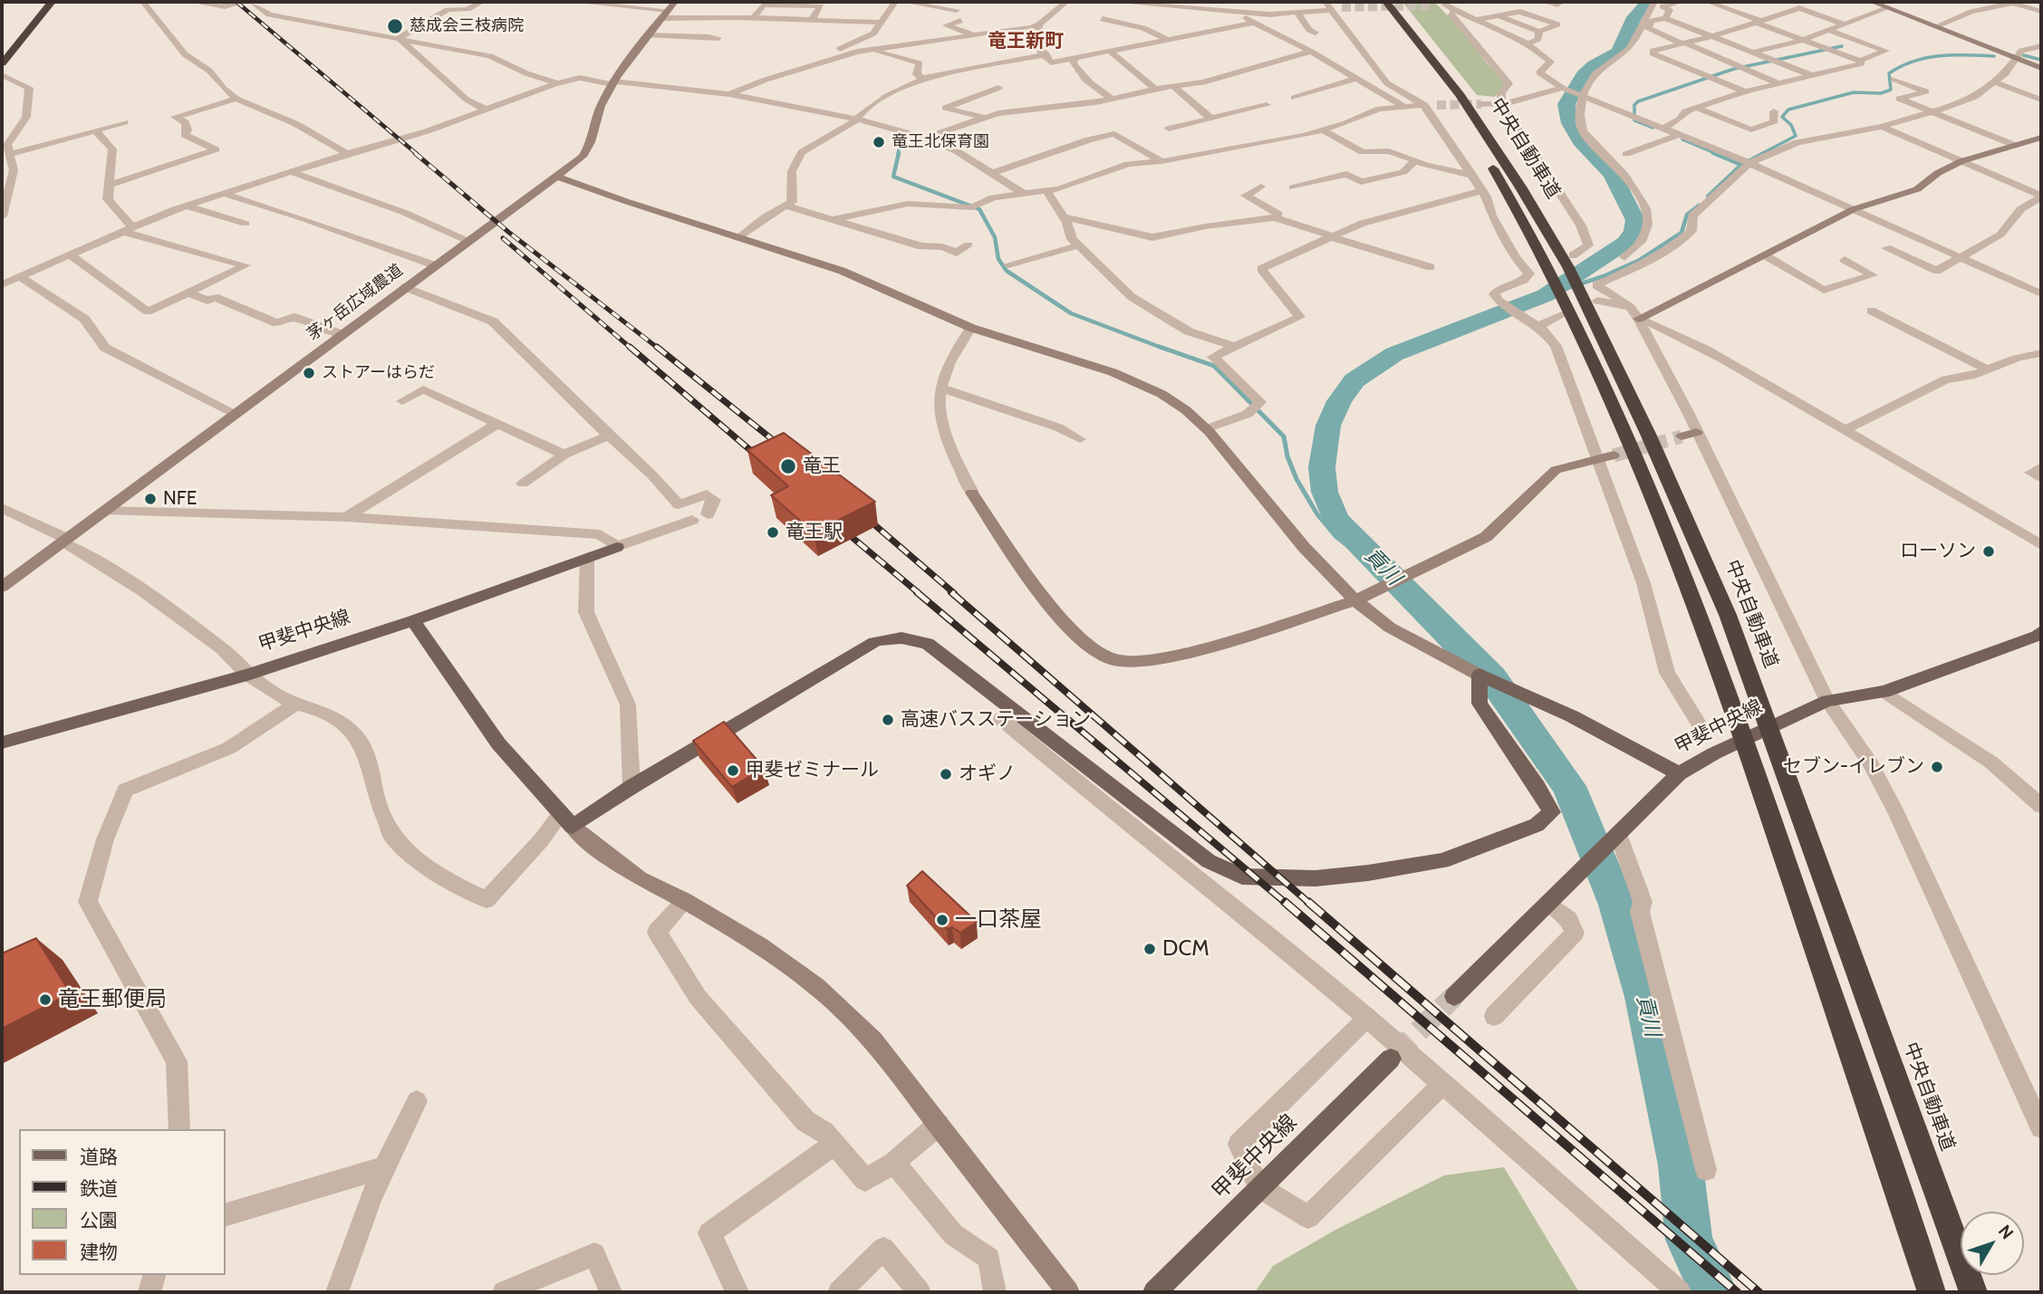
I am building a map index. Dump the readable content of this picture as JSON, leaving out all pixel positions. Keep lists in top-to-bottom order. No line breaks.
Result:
{"streets":{"highway":["中央自動車道"],"main road":["甲斐中央線"],"street":["茅ヶ岳広域農道"]},"districts":["竜王新町"],"water":["貢川"],"places":["慈成会三枝病院","竜王北保育園","ストアーはらだ","竜王","NFE","竜王駅","ローソン","高速バスステーション","セブン-イレブン","甲斐ゼミナール","オギノ","一口茶屋","DCM","竜王郵便局"],"legend":["道路","鉄道","公園","建物"],"north":"top right"}
